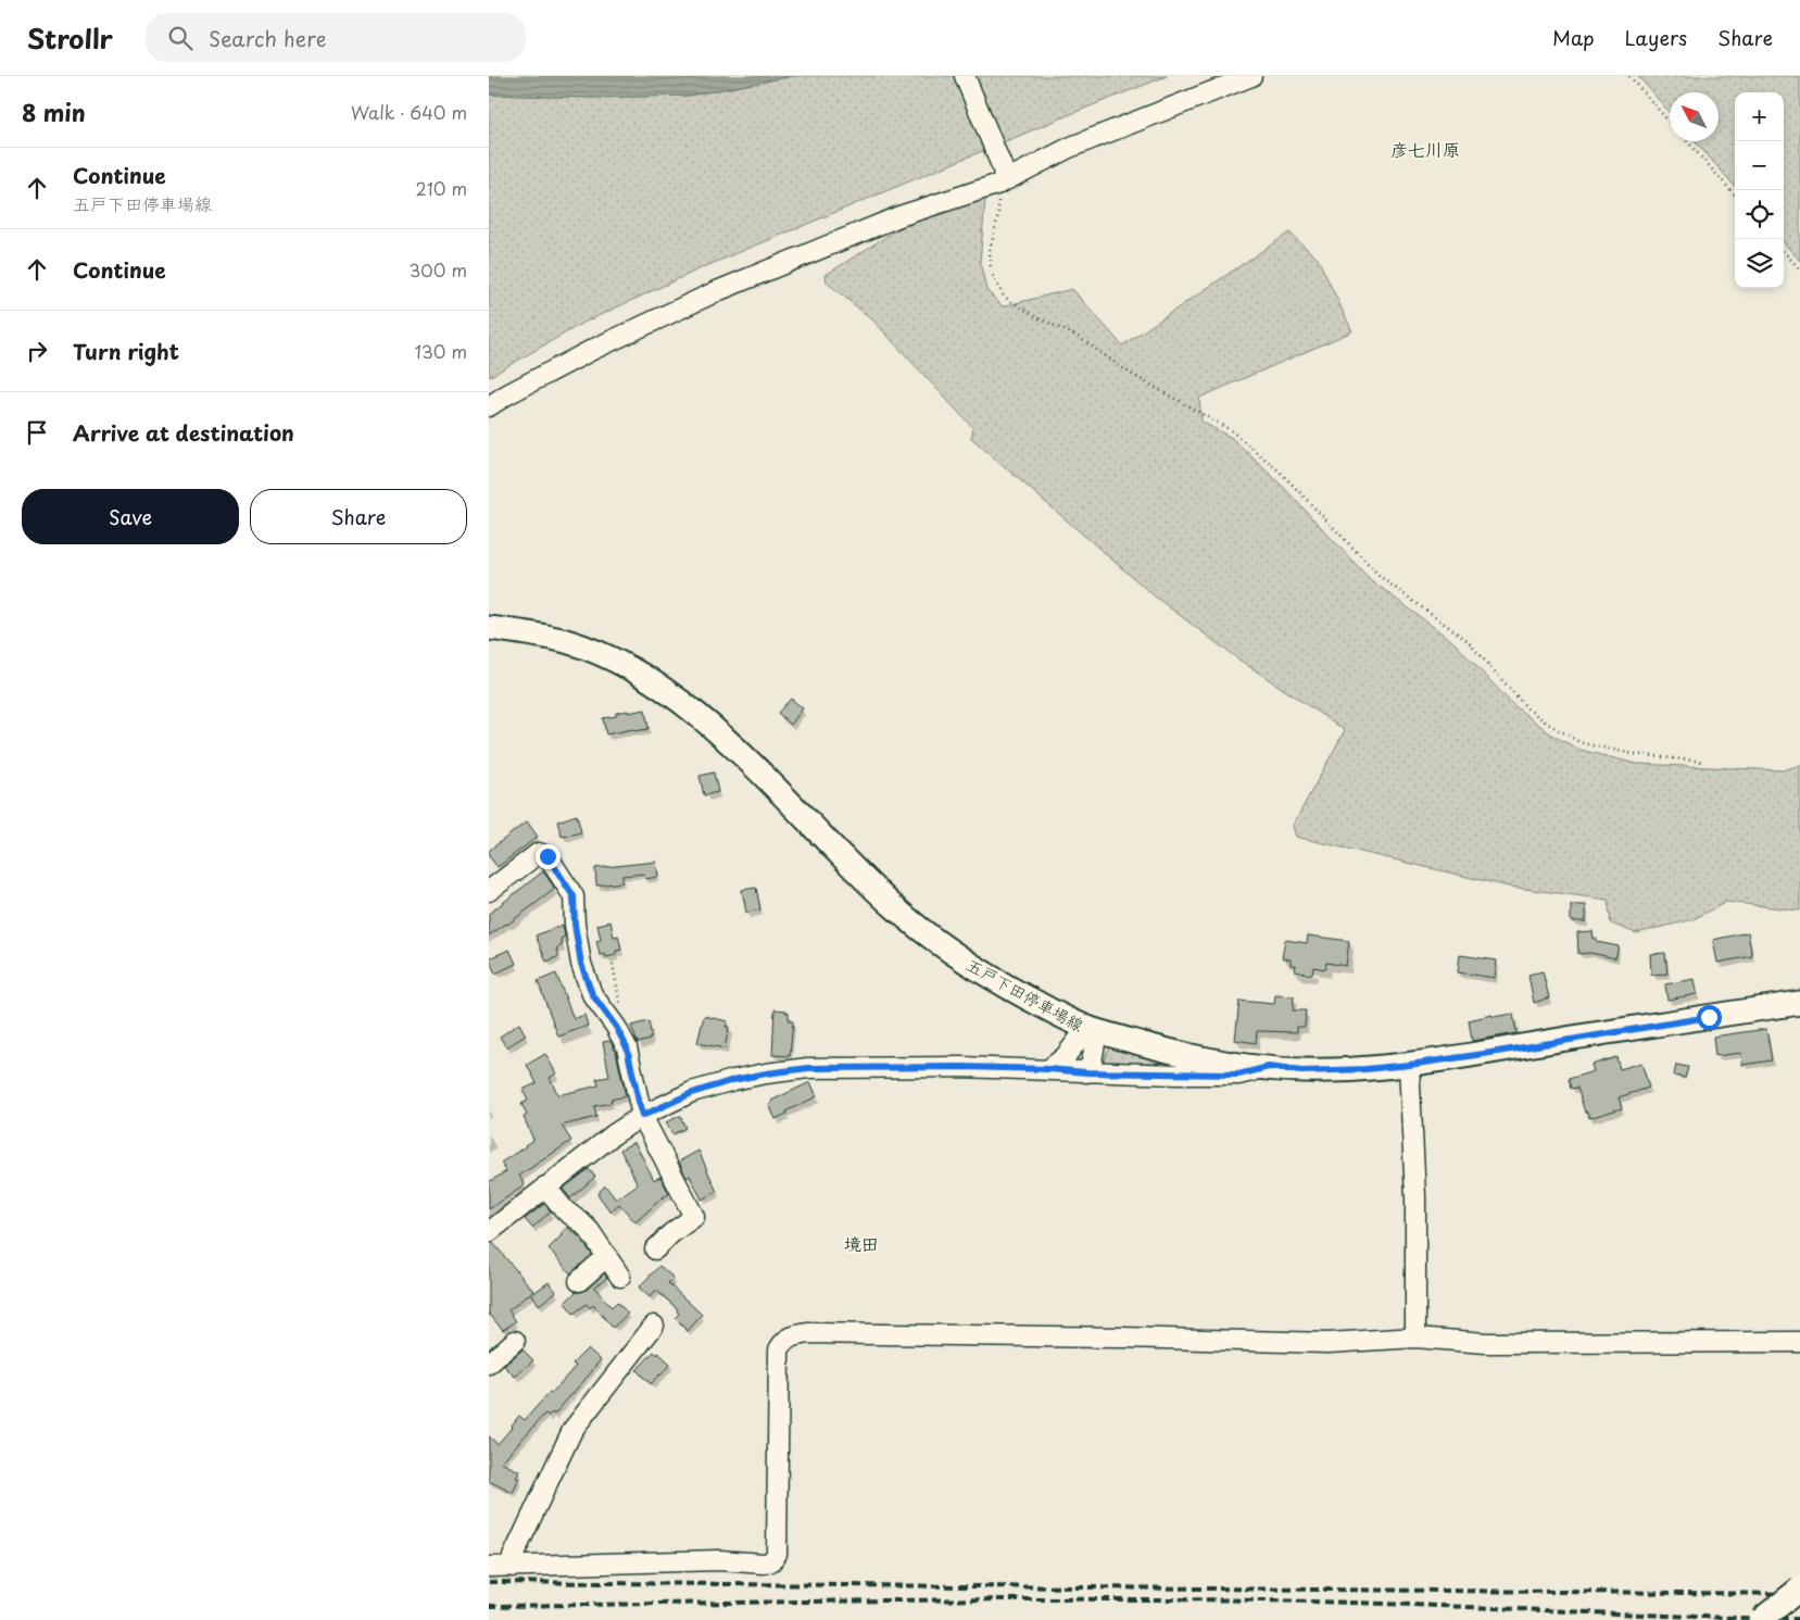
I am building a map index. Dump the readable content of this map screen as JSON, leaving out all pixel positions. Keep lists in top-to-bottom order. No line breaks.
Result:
{"streets":{"main road":["五戸下田停車場線"]},"districts":["彦七川原","境田"],"north":"top left","page":{"header":"Strollr","search":"Search here","nav":["Map","Layers","Share"],"heading":["8 min","Walk · 640 m"],"map_buttons":["+","−"],"list":[["Continue","五戸下田停車場線","210 m"],["Continue","300 m"],["Turn right","130 m"],"Arrive at destination"],"buttons":["Save","Share"]}}
